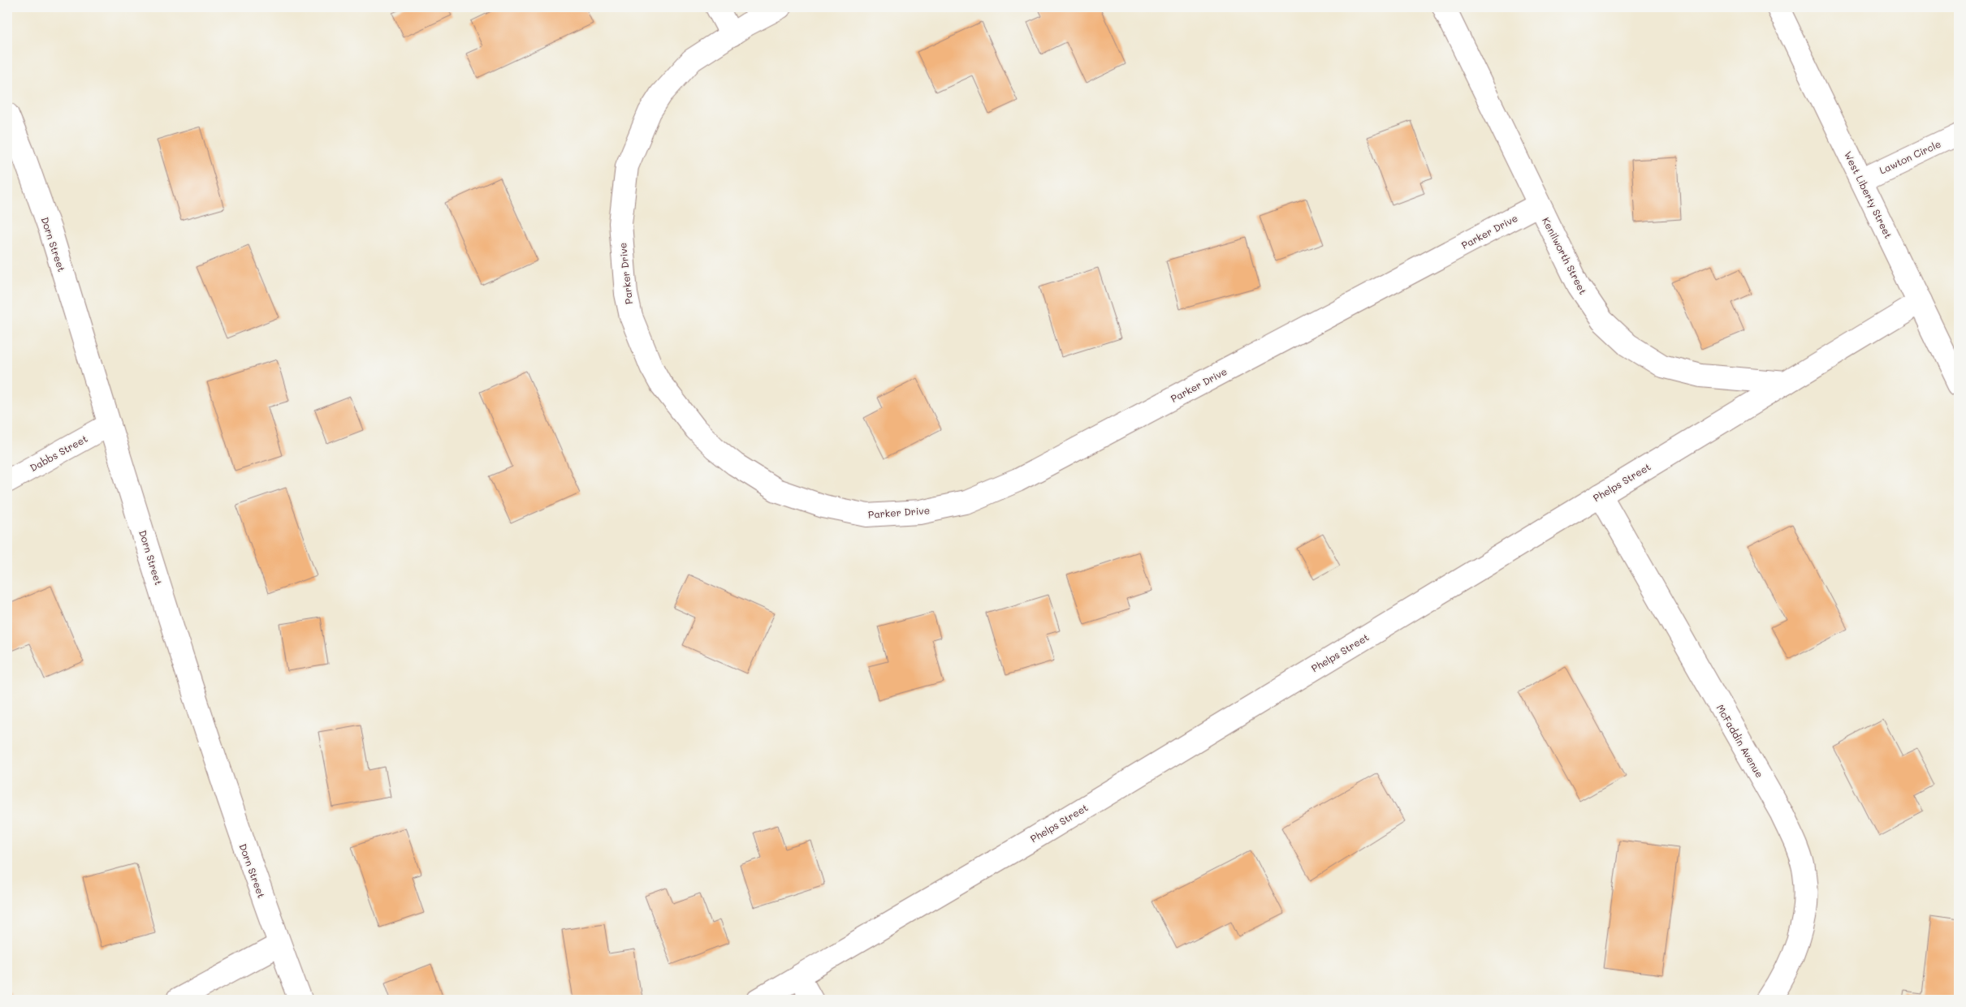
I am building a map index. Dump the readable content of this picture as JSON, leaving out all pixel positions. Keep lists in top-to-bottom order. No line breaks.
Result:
{"streets":{"street":["Lawton Circle","West Liberty Street","Parker Drive","Dorn Street","Kenilworth Street","Dabbs Street","Phelps Street","McFaddin Avenue"]},"crossings":[["Lawton Circle","West Liberty Street"],["West Liberty Street","Phelps Street"],["Parker Drive","Kenilworth Street"],["Dorn Street","Dabbs Street"],["Kenilworth Street","Phelps Street"],["Phelps Street","McFaddin Avenue"]]}
